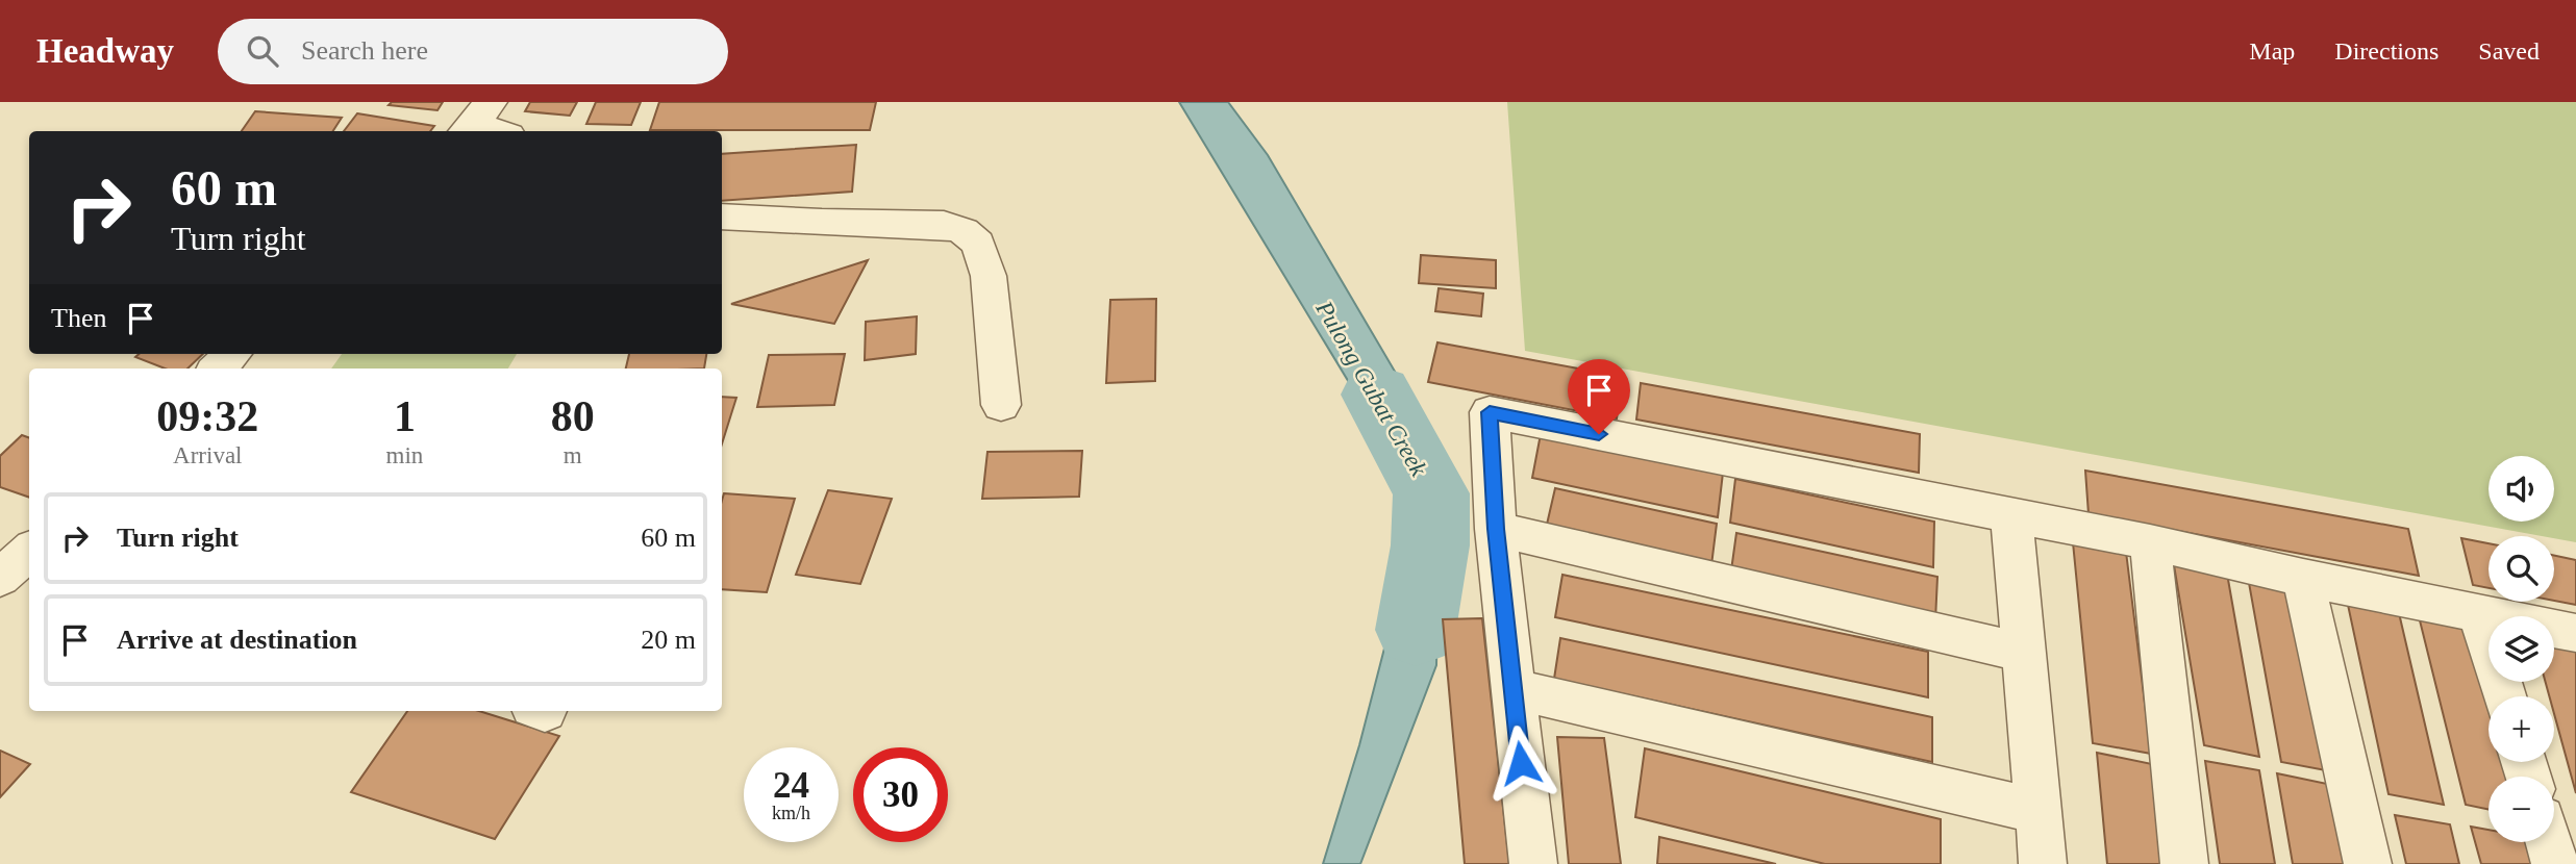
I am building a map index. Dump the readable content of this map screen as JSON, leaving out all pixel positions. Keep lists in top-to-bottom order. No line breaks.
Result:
{"water":["Pulong Gubat Creek"],"page":{"header":"Headway","search":"Search here","nav":["Map","Directions","Saved"],"turn":["60 m","Turn right"],"then":"Then","eta":["09:32","Arrival","1","min","80","m"],"map_buttons":["+","−"],"list":[{"name":"Turn right","value":"60 m"},{"name":"Arrive at destination","value":"20 m"}],"speed":"24 km/h","limit":"30"}}
